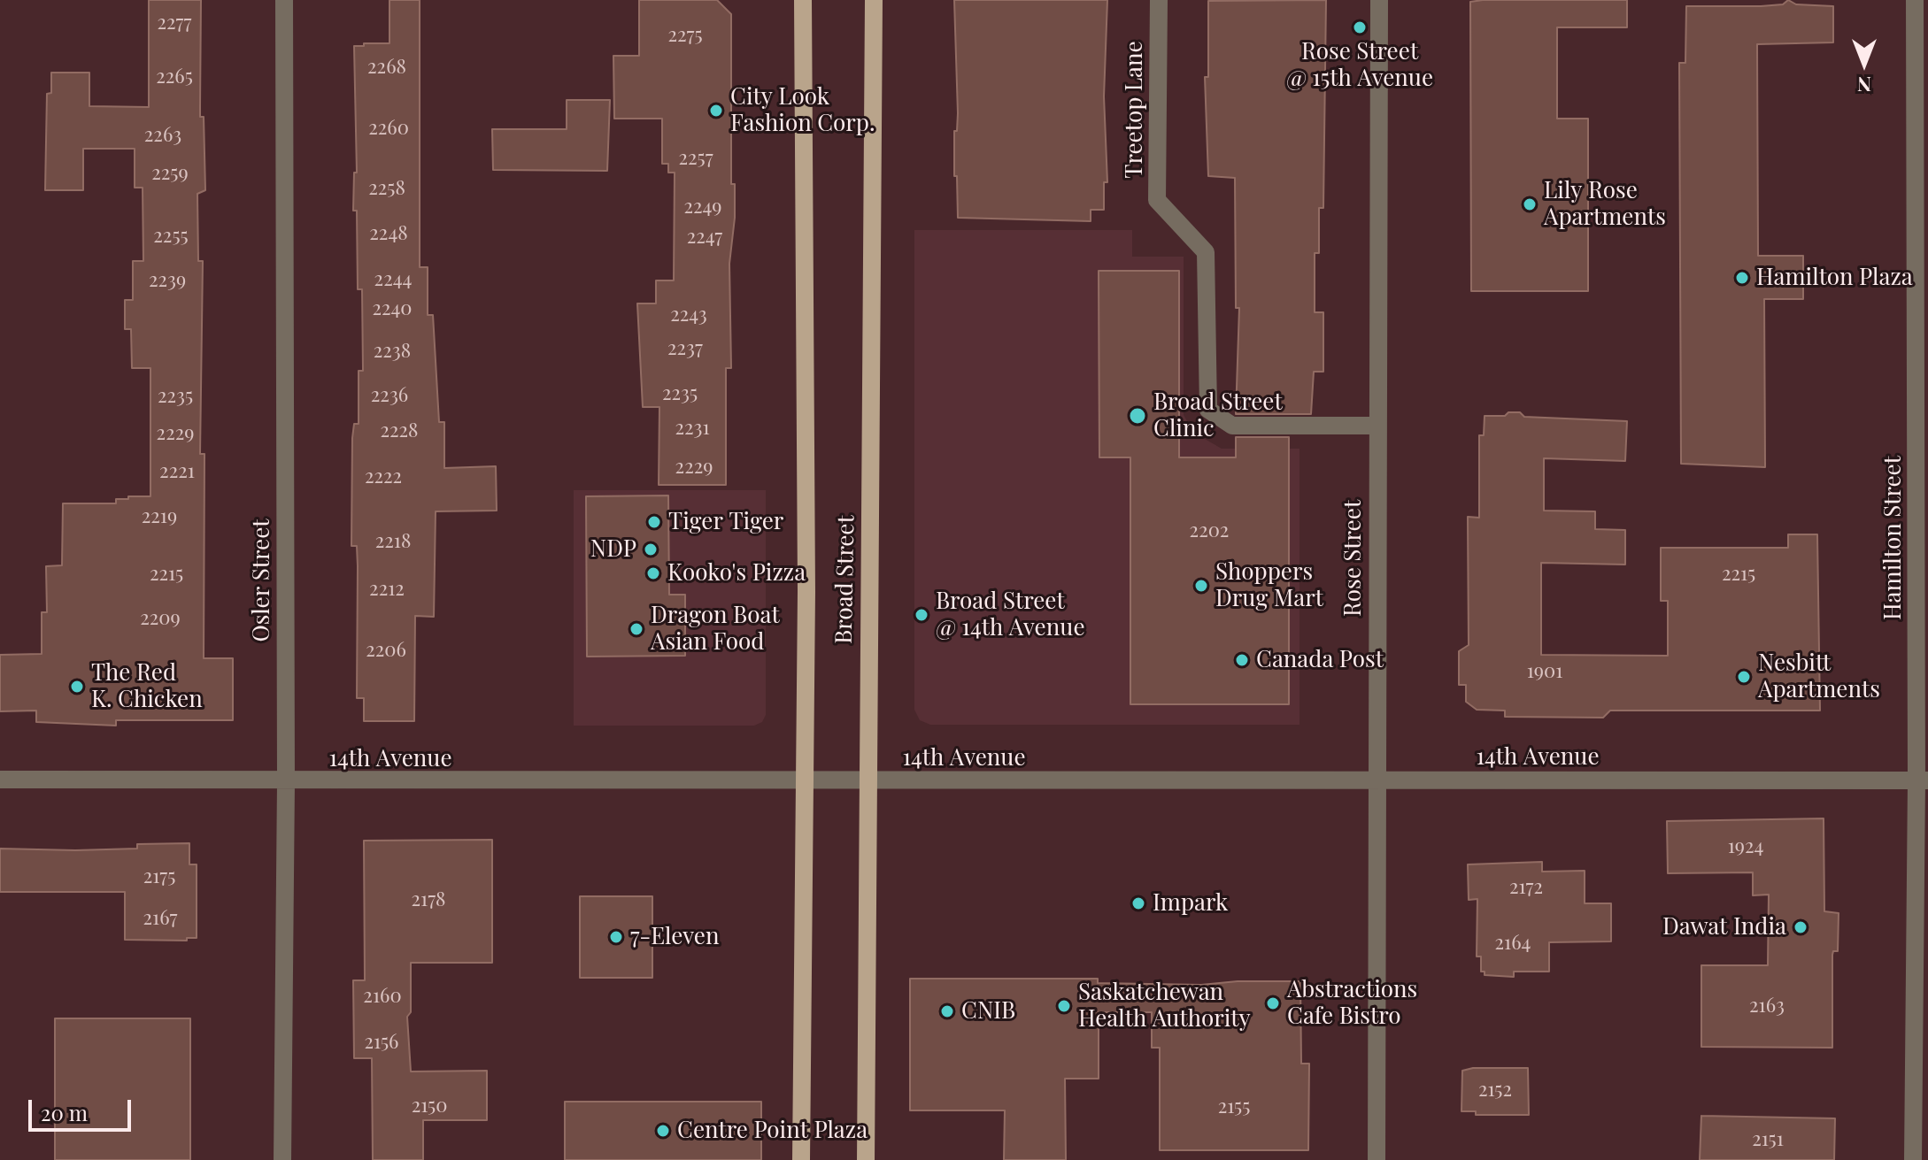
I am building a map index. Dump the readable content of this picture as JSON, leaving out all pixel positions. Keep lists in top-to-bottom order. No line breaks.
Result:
{"streets":{"main road":["Broad Street"],"street":["Treetop Lane","Hamilton Street","Rose Street","Osler Street","14th Avenue"]},"crossings":[["Treetop Lane","Rose Street"],["Hamilton Street","14th Avenue"],["Rose Street","14th Avenue"],["Broad Street","14th Avenue"],["Osler Street","14th Avenue"]],"places":["Rose Street @ 15th Avenue","City Look Fashion Corp.","Lily Rose Apartments","Hamilton Plaza","Broad Street Clinic","Tiger Tiger","NDP","Kooko's Pizza","Shoppers Drug Mart","Broad Street @ 14th Avenue","Dragon Boat Asian Food","Canada Post","Nesbitt Apartments","The Red K. Chicken","Impark","Dawat India","7-Eleven","Abstractions Cafe Bistro","Saskatchewan Health Authority","CNIB","Centre Point Plaza"],"house_numbers":["2277","2275","2268","2265","2260","2263","2257","2259","2258","2249","2248","2255","2247","2244","2239","2240","2243","2237","2238","2235","2236","2235","2231","2228","2229","2229","2221","2222","2219","2202","2218","2215","2215","2212","2209","2206","1901","1924","2175","2172","2178","2167","2164","2160","2163","2156","2152","2150","2155","2151"],"scale_bar":"20 m","north":"bottom"}
